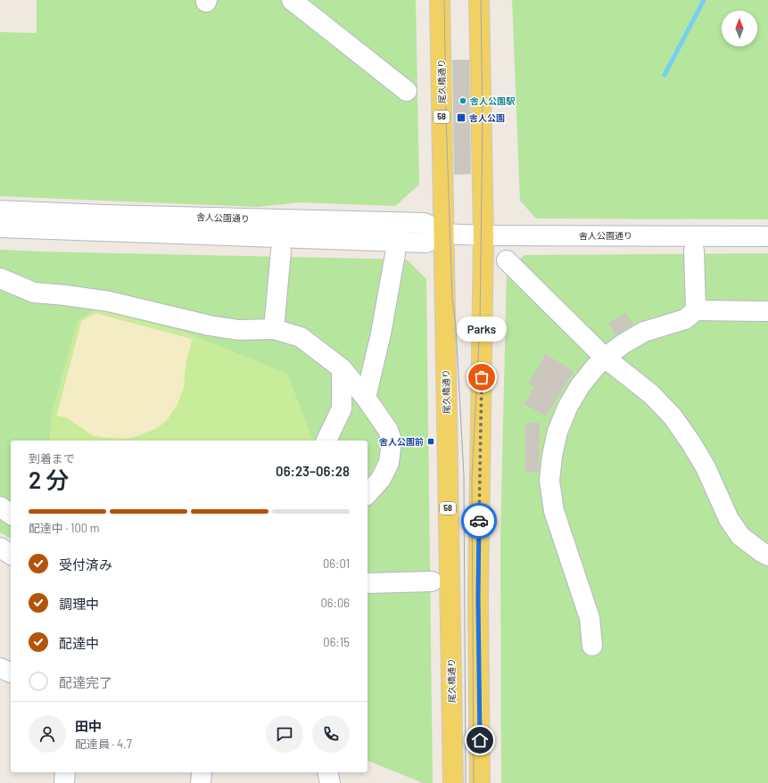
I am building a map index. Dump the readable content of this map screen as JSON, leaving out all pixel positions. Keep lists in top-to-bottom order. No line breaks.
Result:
{"streets":{"main road":["尾久橋通り","58"],"street":["舎人公園通り"]},"crossings":[["尾久橋通り","舎人公園通り"]],"places":{"other":["舎人公園駅","Parks"],"transit":["舎人公園","舎人公園前"]},"north":"top","page":{"bubble":"Parks","heading":["2 分","到着まで","06:23–06:28"],"panel":["田中","配達員 · 4.7"],"bar":"配達中 · 100 m","list":[["受付済み","06:01"],["調理中","06:06"],["配達中","06:15"],"配達完了"]}}
